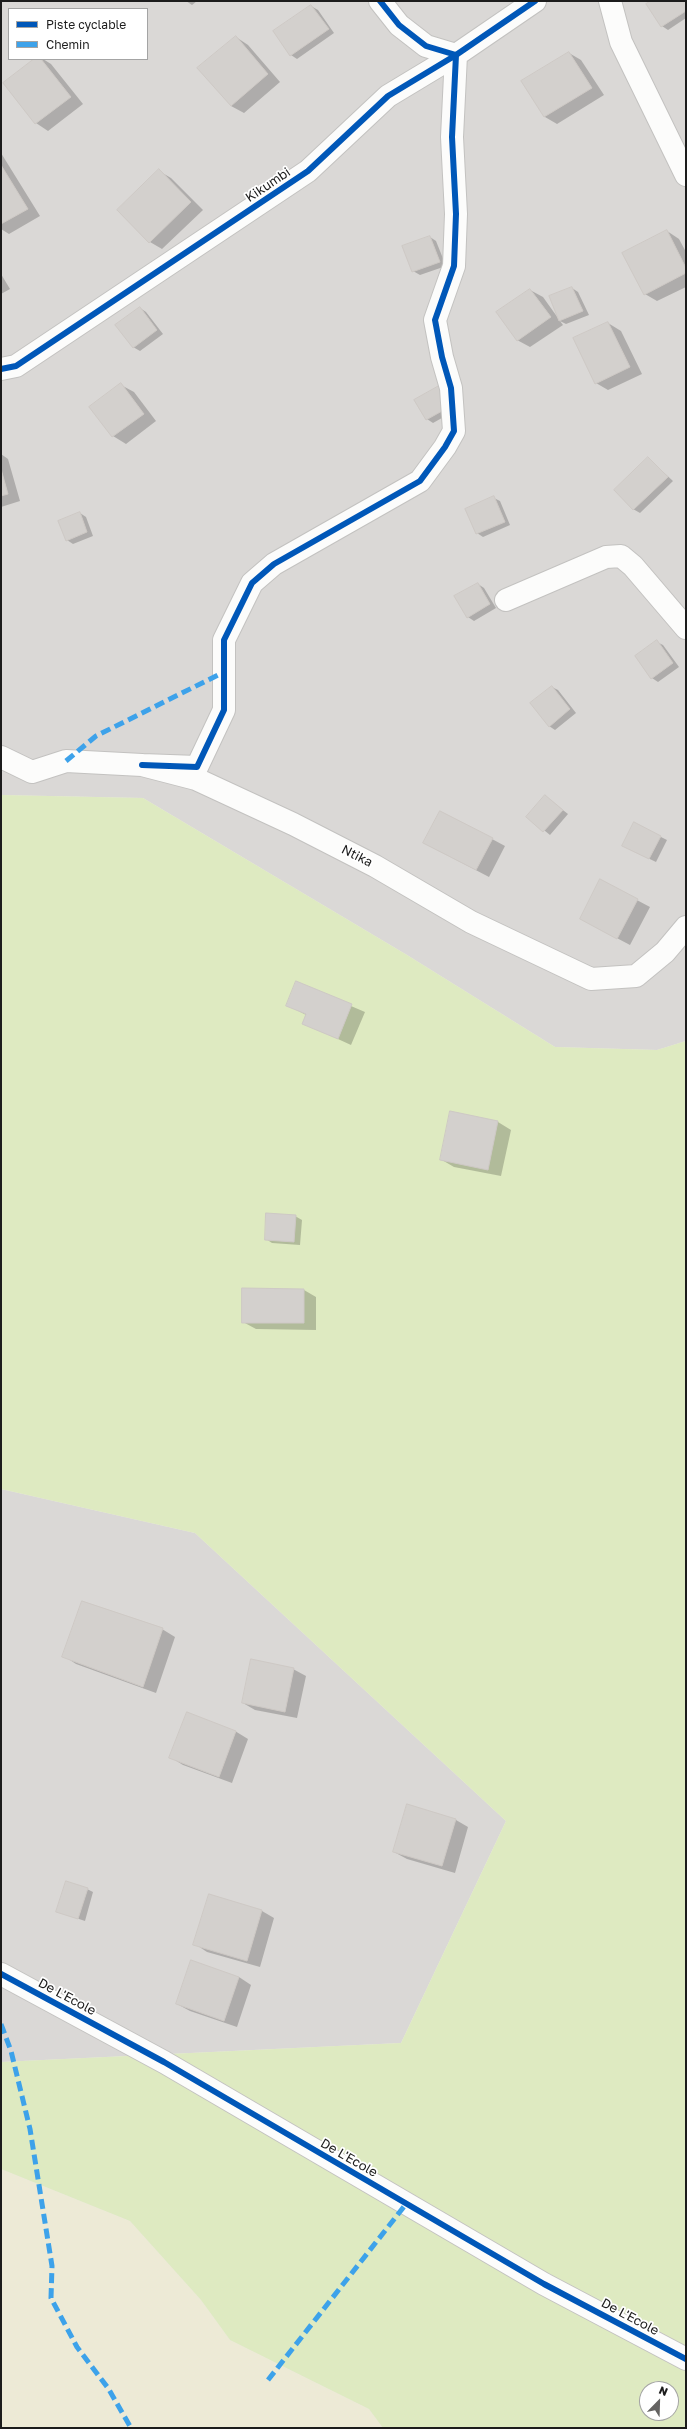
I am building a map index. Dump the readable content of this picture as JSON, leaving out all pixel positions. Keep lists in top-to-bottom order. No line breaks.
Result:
{"streets":{"street":["Kikumbi","Ntika","De L'Ecole"]},"legend":["Piste cyclable","Chemin"],"north":"top right"}
